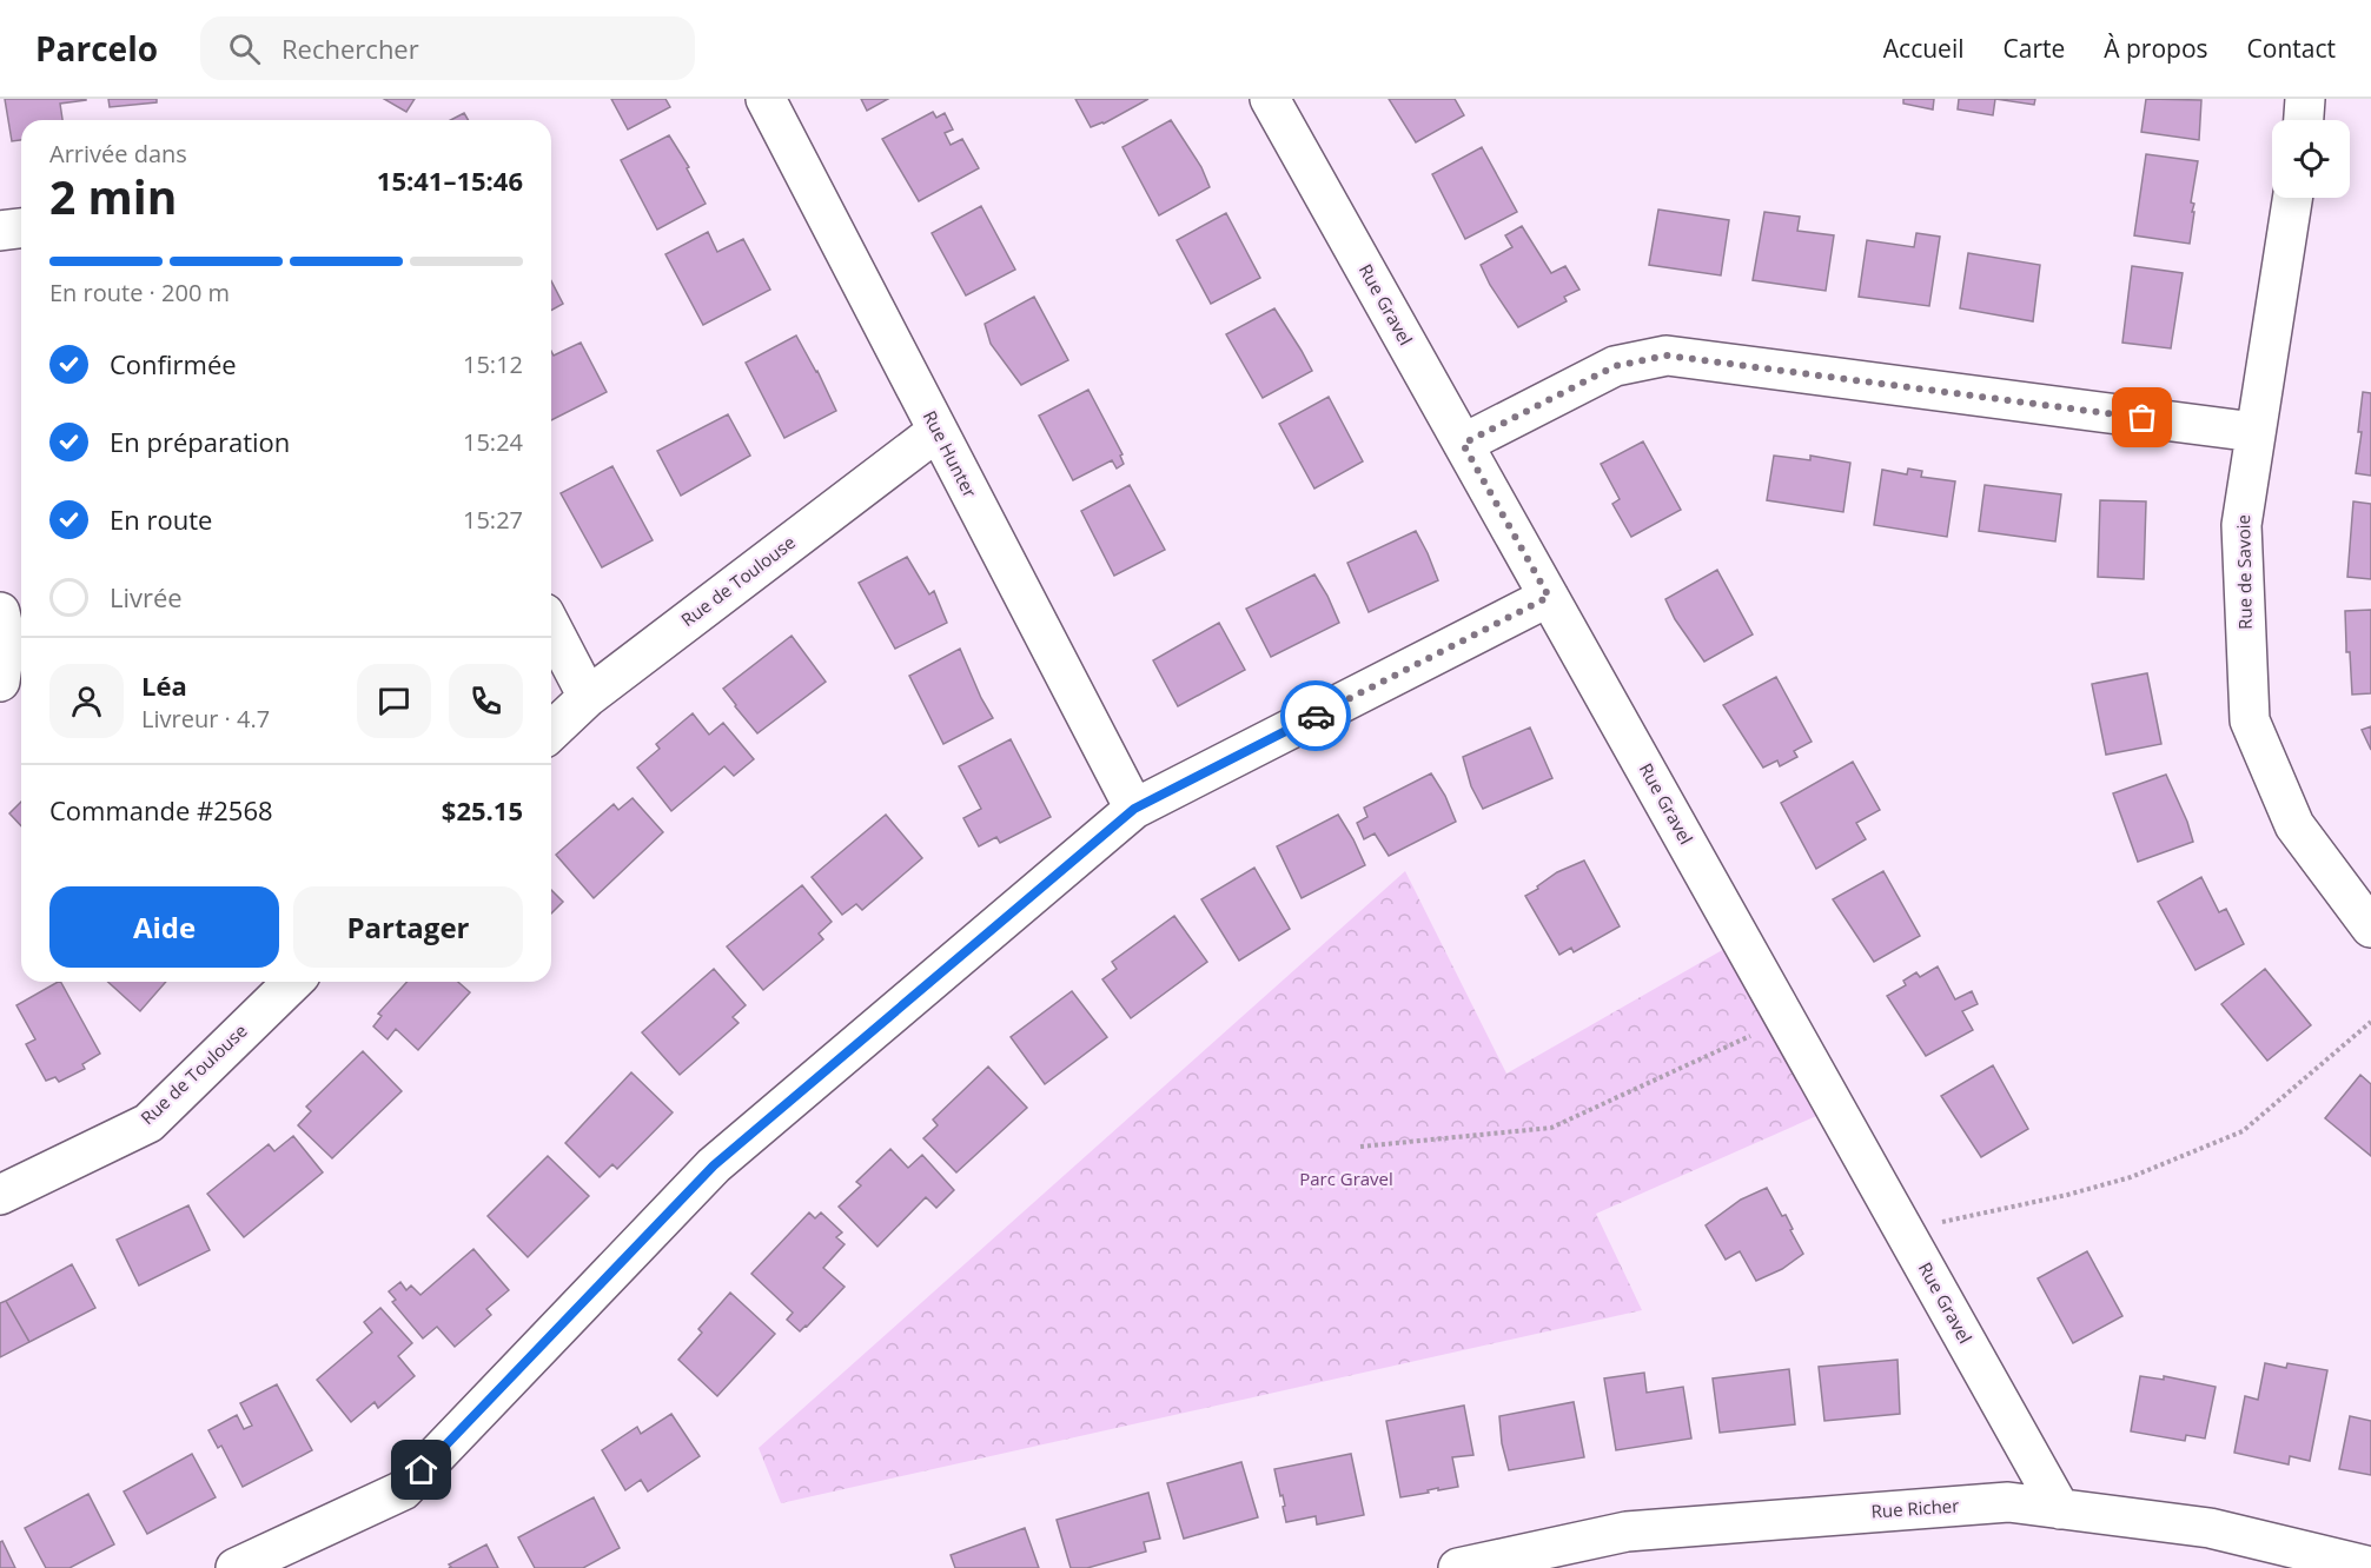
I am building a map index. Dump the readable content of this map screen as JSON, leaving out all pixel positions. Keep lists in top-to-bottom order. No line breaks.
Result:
{"streets":{"street":["Rue Gravel","Rue Hunter","Rue de Savoie","Rue de Toulouse","Rue Richer"]},"crossings":[["Rue Gravel","Rue Richer"],["Rue Hunter","Rue de Toulouse"]],"parks":["Parc Gravel"],"page":{"header":"Parcelo","search":"Rechercher","nav":["Accueil","Carte","À propos","Contact"],"heading":["2 min","Arrivée dans","15:41–15:46"],"panel":["Léa","Livreur · 4.7","Commande #2568","$25.15"],"bar":"En route · 200 m","list":[["Confirmée","15:12"],["En préparation","15:24"],["En route","15:27"],"Livrée"],"buttons":["Aide","Partager"]}}
